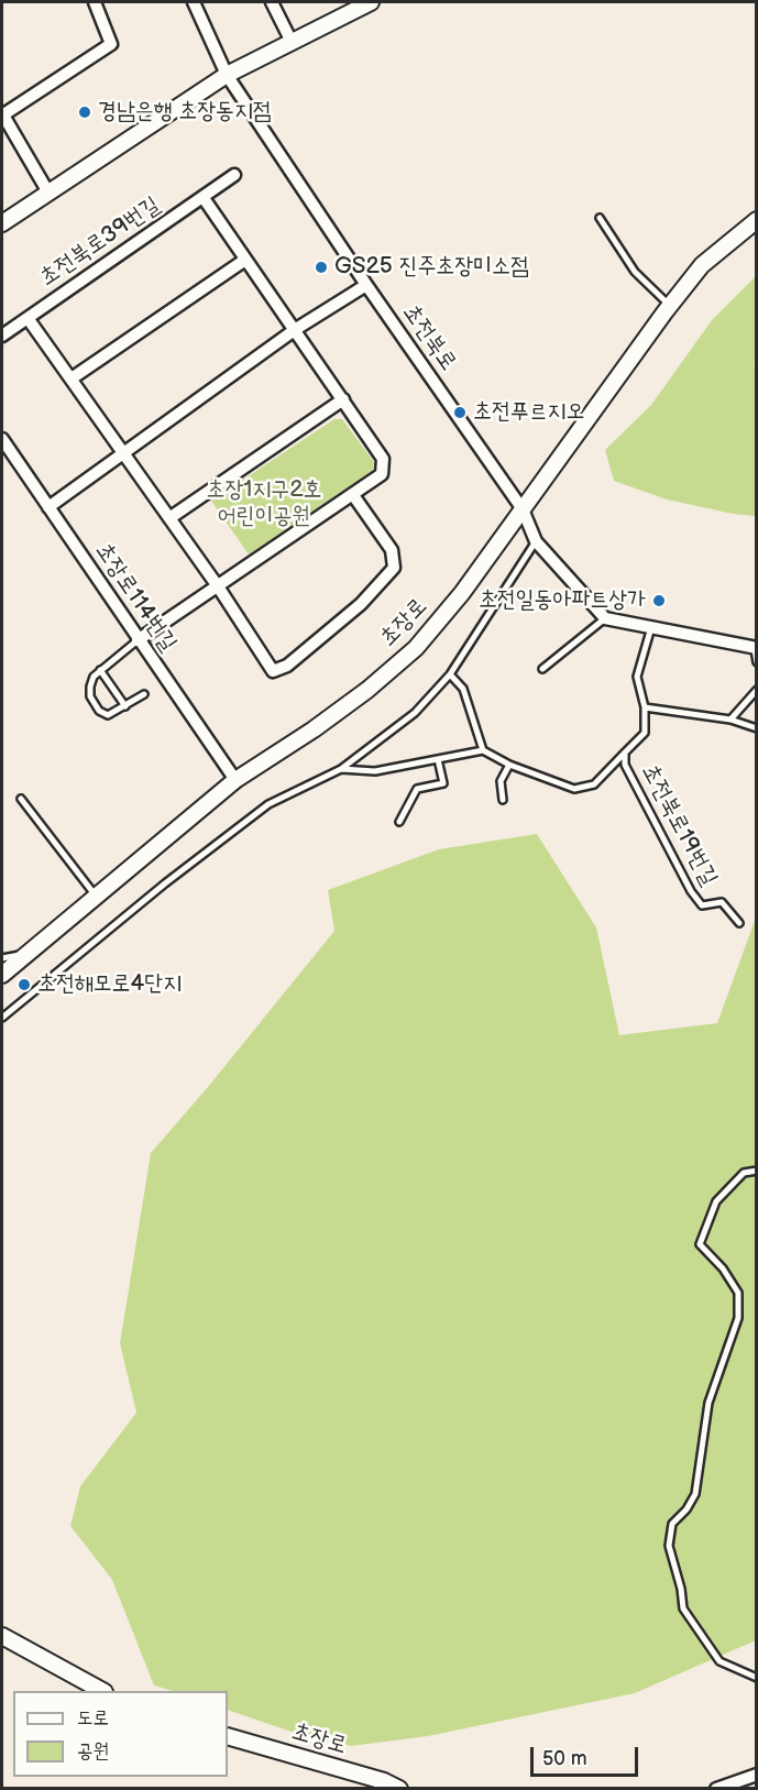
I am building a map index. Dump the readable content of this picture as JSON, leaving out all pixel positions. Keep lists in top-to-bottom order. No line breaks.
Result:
{"streets":{"street":["초전북로39번길","초전북로","초장로114번길","초장로"],"lane":["초전북로19번길"]},"crossings":[["초전북로","초장로"],["초장로114번길","초장로"]],"parks":["초장1지구2호 어린이공원"],"places":["경남은행 초장동지점","GS25 진주초장미소점","초전푸르지오","초전일동아파트상가","초전해모로4단지"],"legend":["도로","공원"],"scale_bar":"50 m"}
